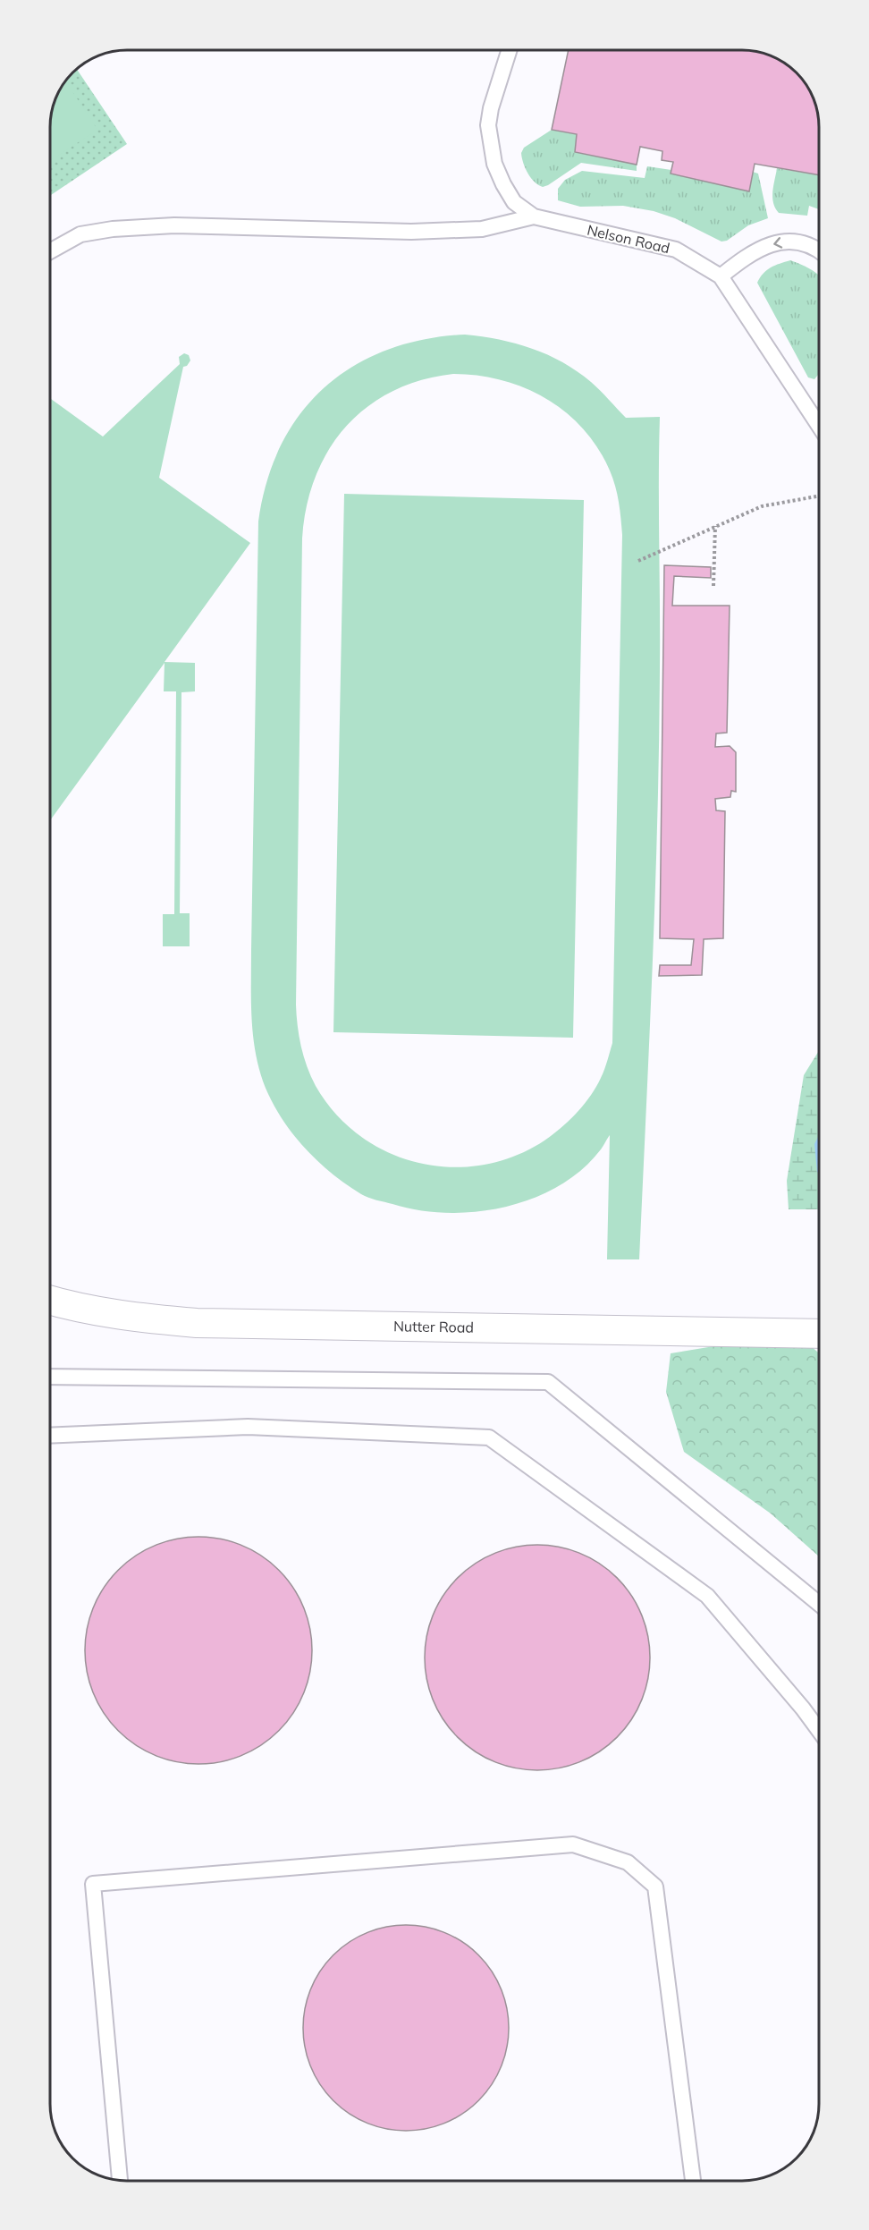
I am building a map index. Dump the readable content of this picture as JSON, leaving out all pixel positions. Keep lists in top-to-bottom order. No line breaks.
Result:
{"streets":{"street":["Nutter Road"],"lane":["Nelson Road"]}}
